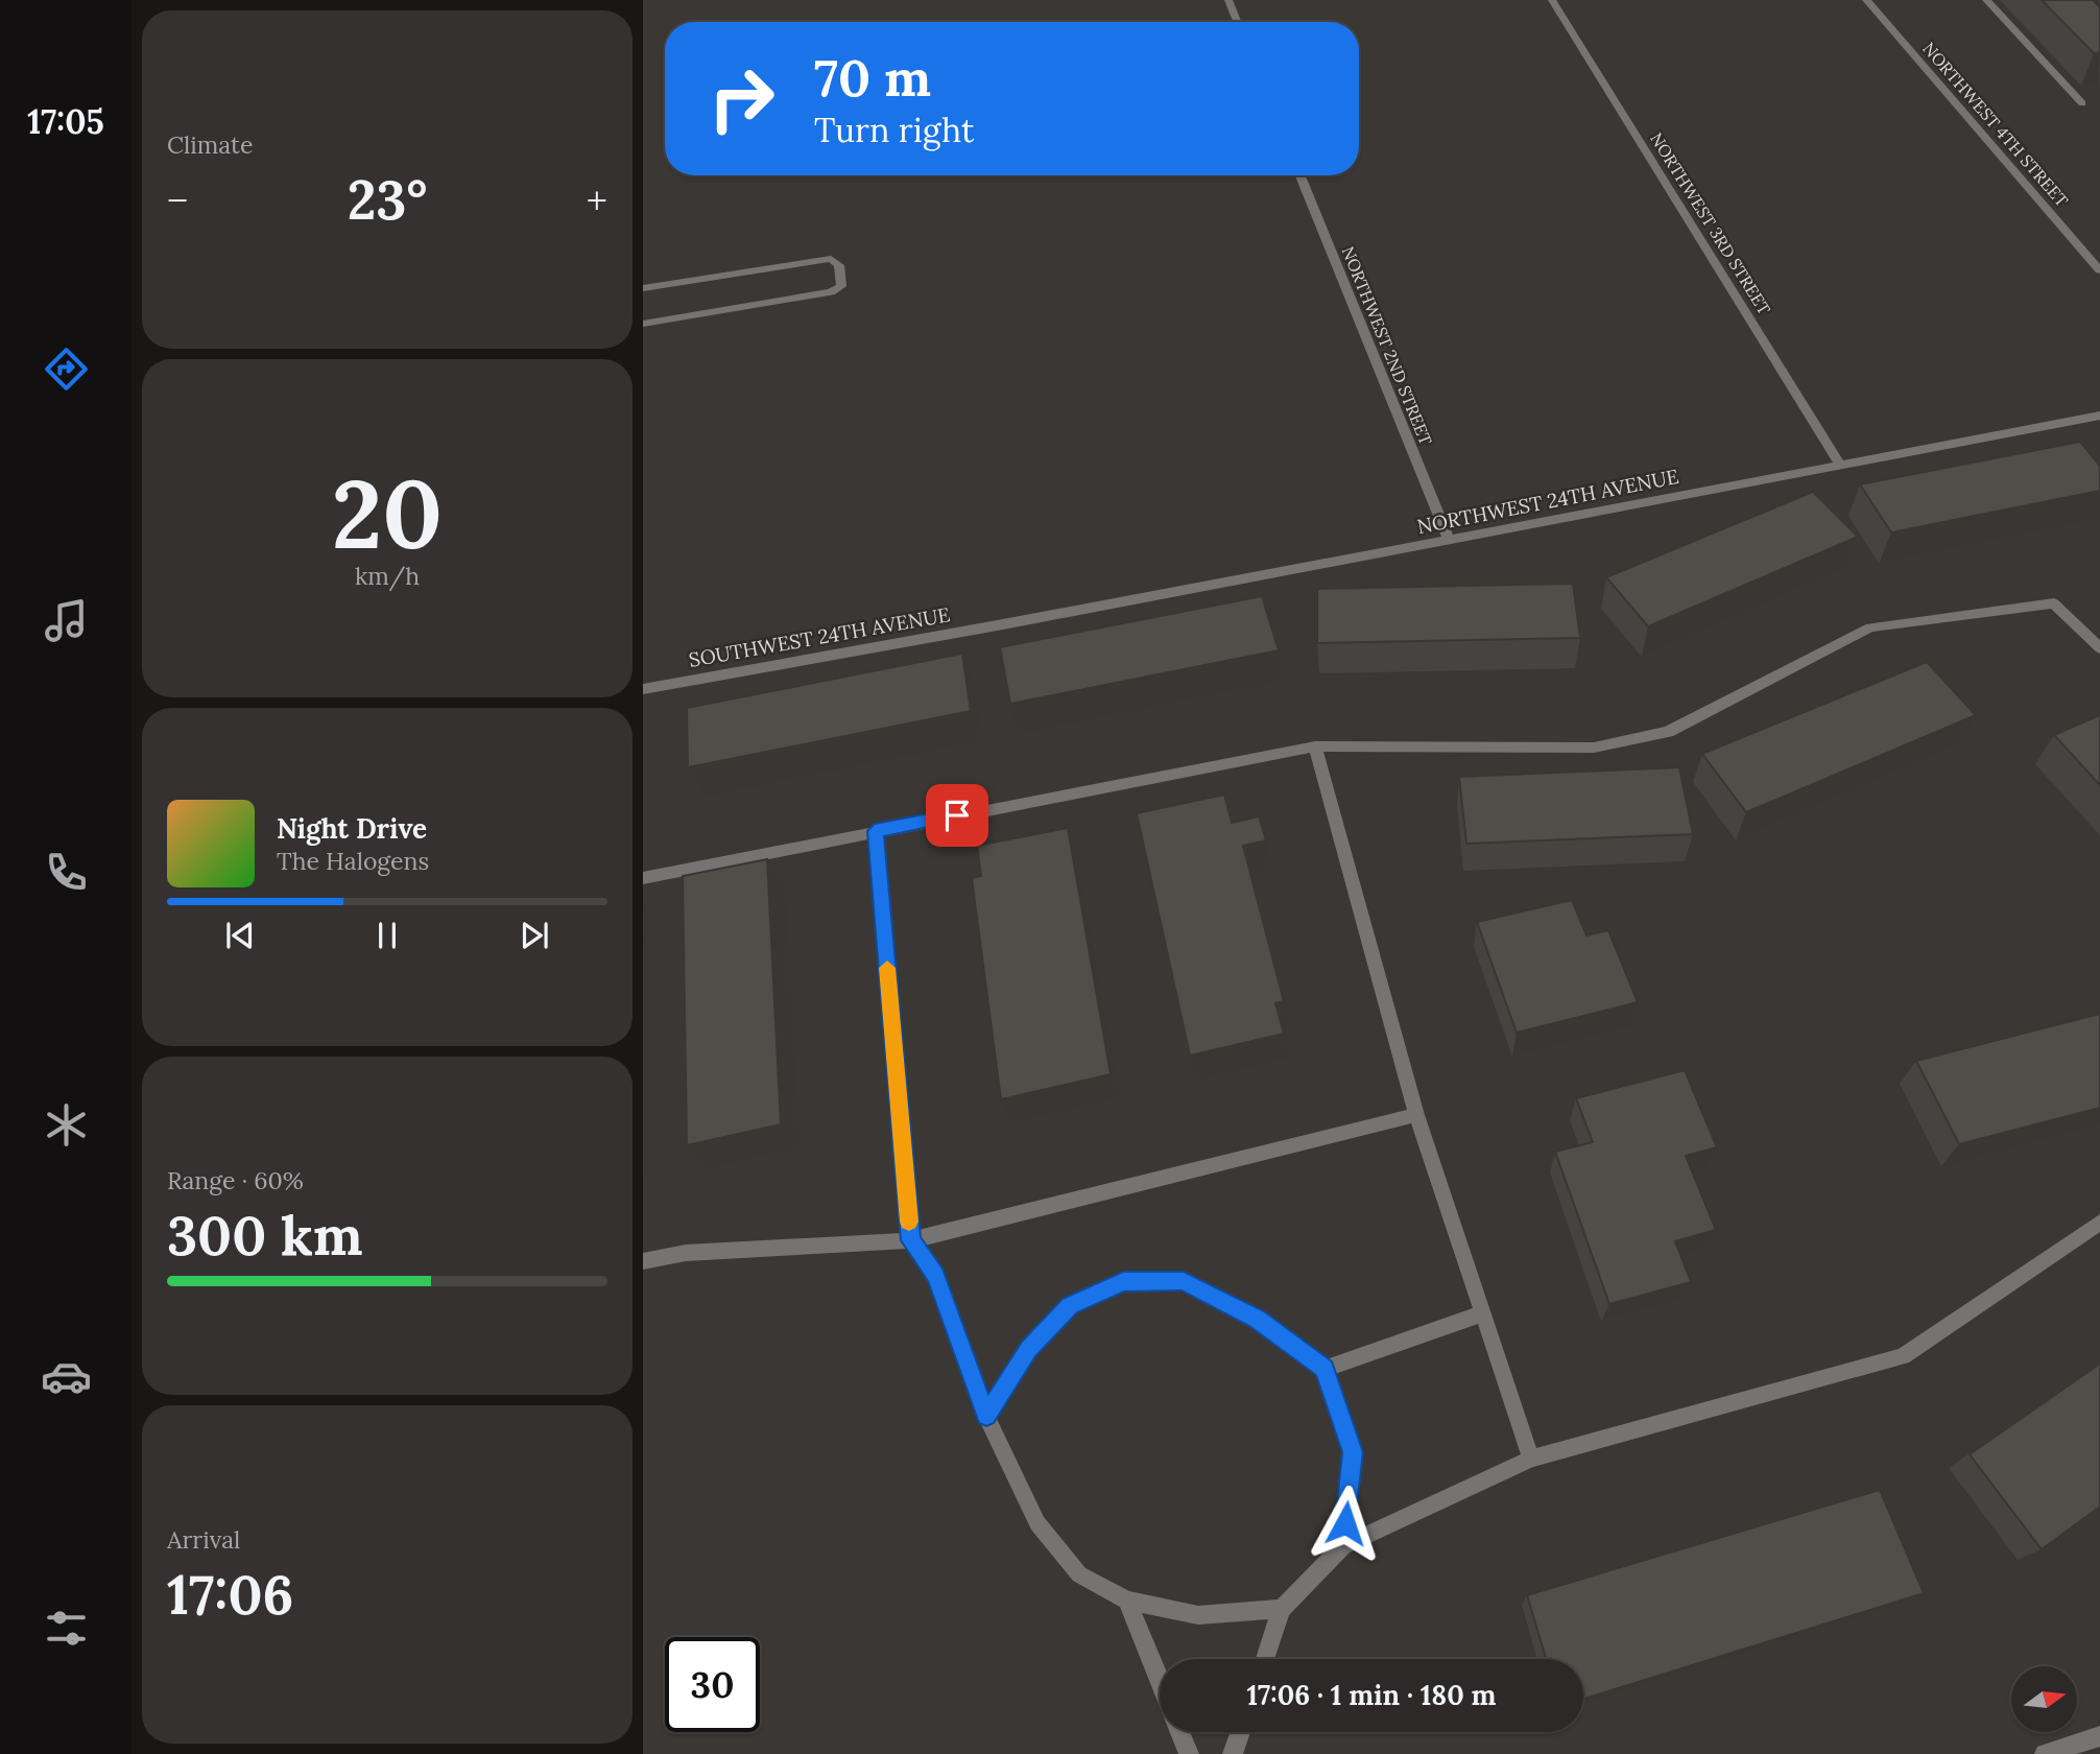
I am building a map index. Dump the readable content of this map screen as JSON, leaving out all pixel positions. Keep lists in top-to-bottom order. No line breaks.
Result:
{"streets":{"street":["NORTHWEST 4TH STREET","NORTHWEST 3RD STREET","NORTHWEST 2ND STREET","NORTHWEST 24TH AVENUE","SOUTHWEST 24TH AVENUE"]},"crossings":[["NORTHWEST 3RD STREET","NORTHWEST 24TH AVENUE"],["NORTHWEST 2ND STREET","NORTHWEST 24TH AVENUE"],["NORTHWEST 24TH AVENUE","SOUTHWEST 24TH AVENUE"]],"north":"right","page":{"tabs":"17:05","tile":["Climate",["20","km/h"],["Range · 60%","300 km"],["Arrival","17:06"]],"turn":["70 m","Turn right"],"heat":["−","23°","+"],"song":["Night Drive","The Halogens"],"limit":"30","trip":"17:06 · 1 min · 180 m"}}
